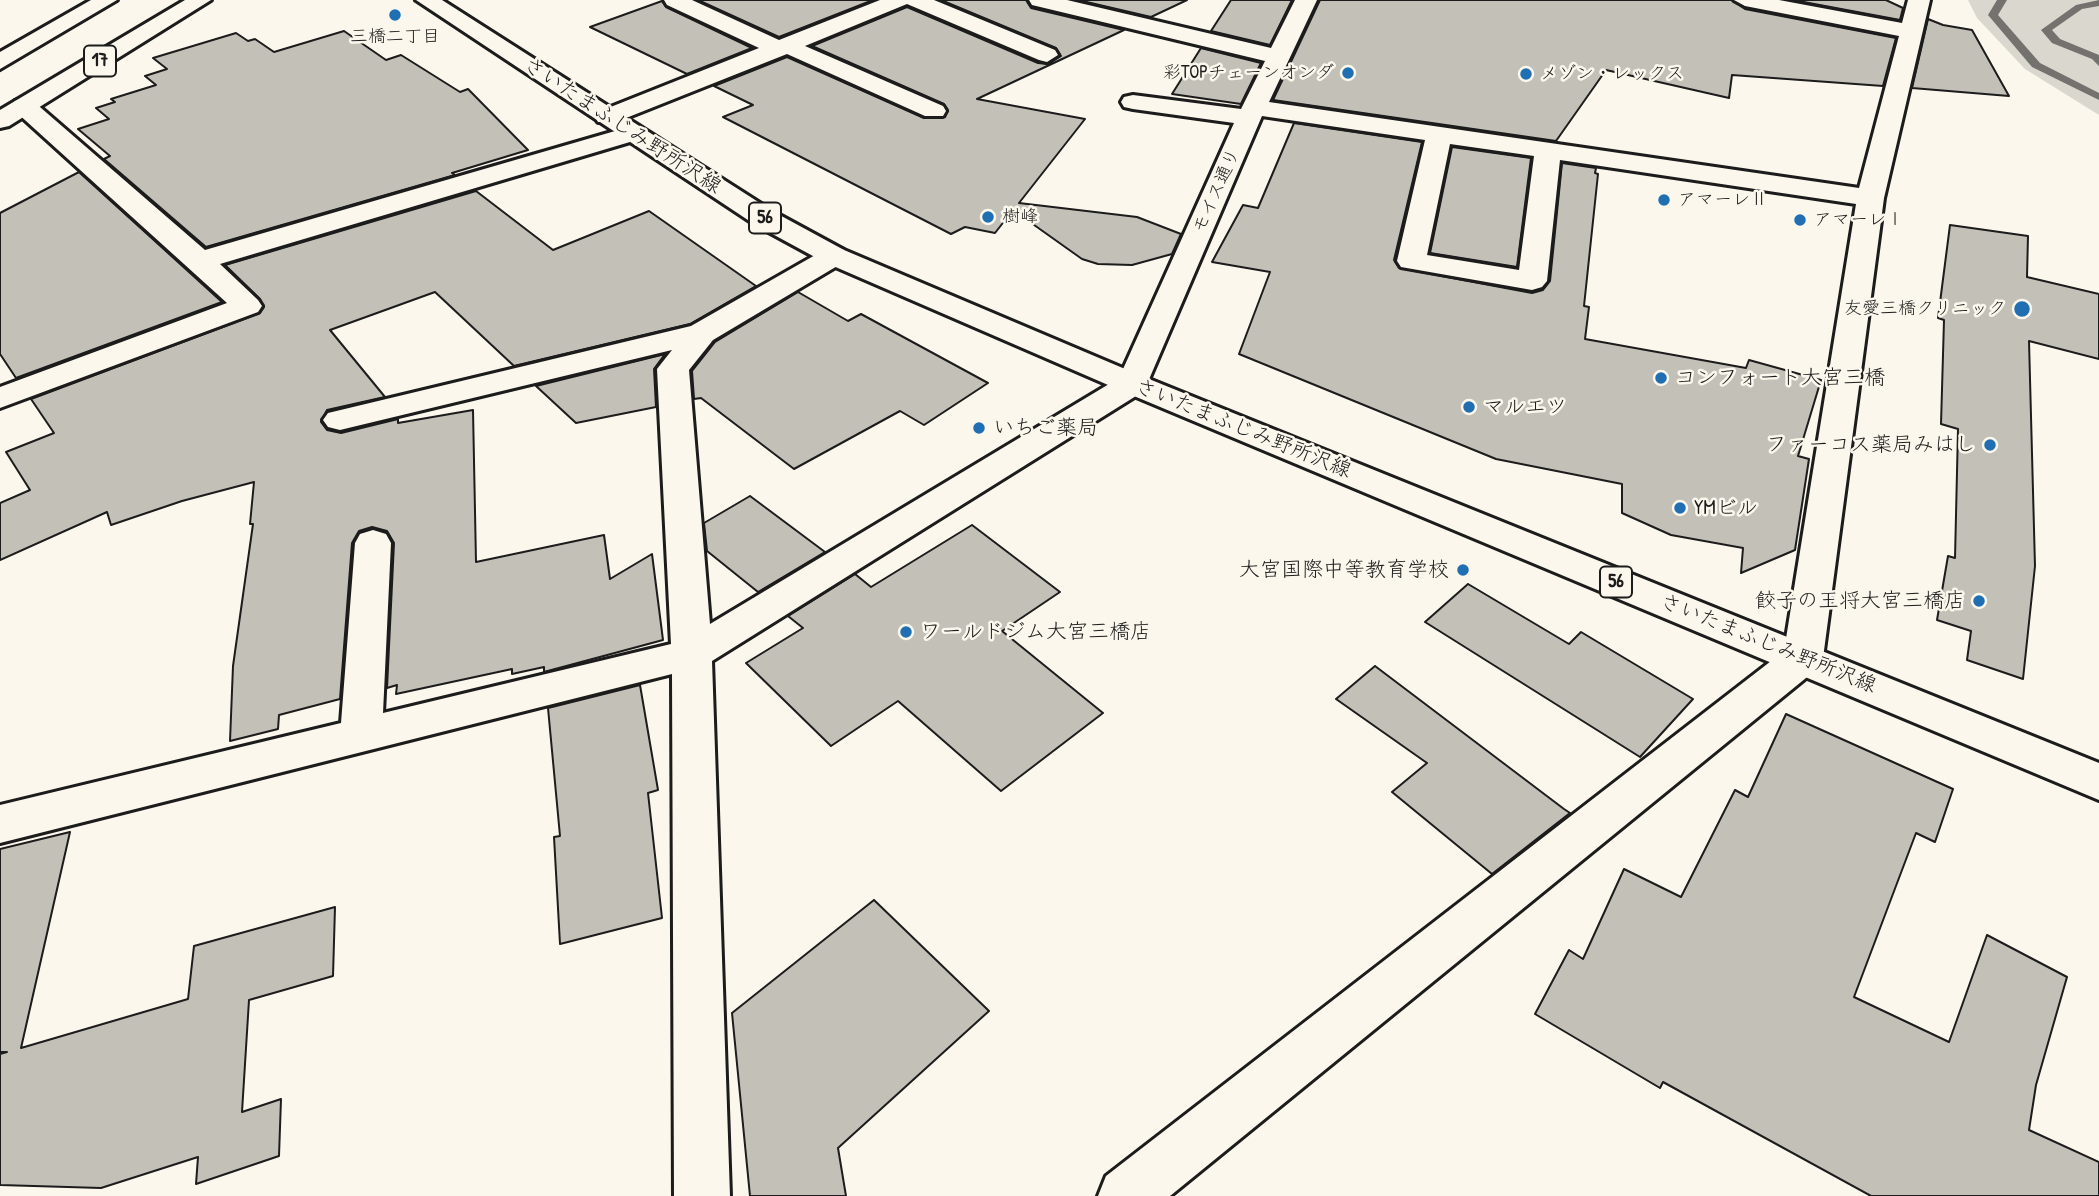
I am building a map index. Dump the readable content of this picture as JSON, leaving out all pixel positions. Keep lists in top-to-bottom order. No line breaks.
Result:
{"streets":{"main road":["17","さいたまふじみ野所沢線","モイス通り","56"]},"crossings":[["さいたまふじみ野所沢線","モイス通り"]],"places":["三橋二丁目","彩TOPチェーンオンダ","メゾン・レックス","アマーレⅡ","樹峰","アマーレⅠ","友愛三橋クリニック","コンフォート大宮三橋","マルエツ","いちご薬局","ファーコス薬局みはし","YMビル","大宮国際中等教育学校","餃子の王将大宮三橋店","ワールドジム大宮三橋店"]}
